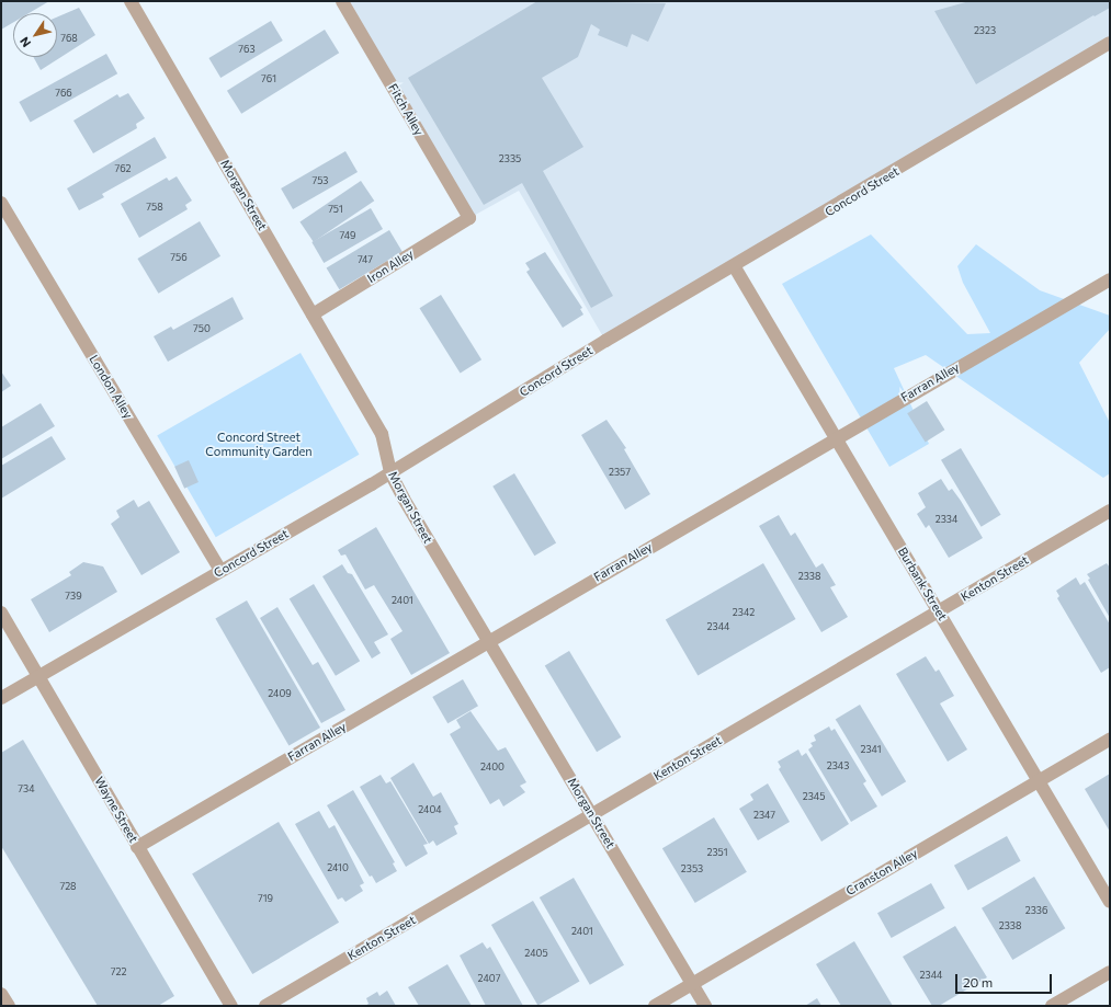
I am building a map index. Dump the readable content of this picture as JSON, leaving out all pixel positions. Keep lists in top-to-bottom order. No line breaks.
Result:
{"streets":{"street":["Fitch Alley","Concord Street","Morgan Street","Iron Alley","Farran Alley","London Alley","Kenton Street","Burbank Street","Wayne Street","Cranston Alley"]},"crossings":[["Fitch Alley","Iron Alley"],["Concord Street","Morgan Street"],["Concord Street","London Alley"],["Concord Street","Burbank Street"],["Concord Street","Wayne Street"],["Morgan Street","Iron Alley"],["Morgan Street","Farran Alley"],["Morgan Street","Kenton Street"],["Morgan Street","Cranston Alley"],["Farran Alley","Burbank Street"],["Farran Alley","Wayne Street"],["Kenton Street","Burbank Street"],["Burbank Street","Cranston Alley"]],"parks":["Concord Street Community Garden"],"house_numbers":["2323","768","763","761","766","2335","762","753","758","751","749","756","747","750","2357","2334","2338","739","2401","2342","2344","2409","2341","2343","2400","734","2345","2404","2347","2351","2410","2353","728","719","2336","2338","2401","2405","722","2344","2407"],"scale_bar":"20 m","north":"bottom left"}
